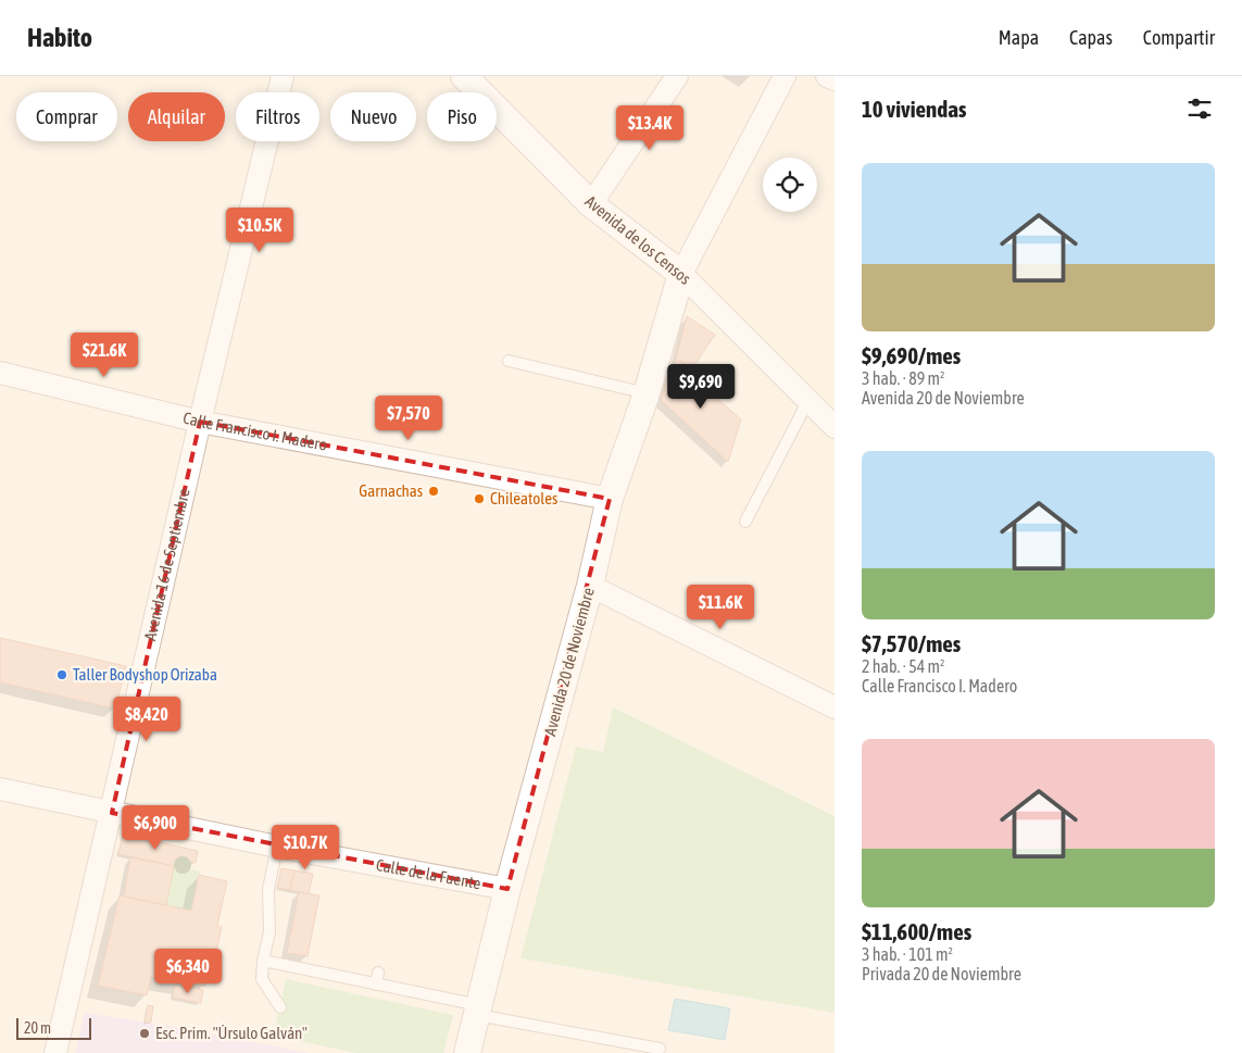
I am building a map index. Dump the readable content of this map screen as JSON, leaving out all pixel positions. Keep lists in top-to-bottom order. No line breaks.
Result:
{"streets":{"street":["Avenida de los Censos","Calle Francisco I. Madero","Avenida 16 de Septiembre","Avenida 20 de Noviembre","Calle de la Fuente"]},"crossings":[["Avenida de los Censos","Avenida 20 de Noviembre"],["Calle Francisco I. Madero","Avenida 16 de Septiembre"],["Calle Francisco I. Madero","Avenida 20 de Noviembre"],["Avenida 16 de Septiembre","Calle de la Fuente"],["Avenida 20 de Noviembre","Calle de la Fuente"]],"places":["Garnachas","Chileatoles","Taller Bodyshop Orizaba","Esc. Prim. \"Úrsulo Galván\""],"scale_bar":"20 m","page":{"header":"Habito","nav":["Mapa","Capas","Compartir"],"heading":"10 viviendas","chip":["Comprar","Alquilar","Filtros","Nuevo","Piso"],"price":["$13.4K","$10.5K","$21.6K","$9,690","$7,570","$11.6K","$8,420","$6,900","$10.7K","$6,340"],"list":[{"name":"$9,690/mes","note":"3 hab. · 89 m² · Avenida 20 de Noviembre"},{"name":"$7,570/mes","note":"2 hab. · 54 m² · Calle Francisco I. Madero"},{"name":"$11,600/mes","note":"3 hab. · 101 m² · Privada 20 de Noviembre"}],"scale":"20 m"}}
